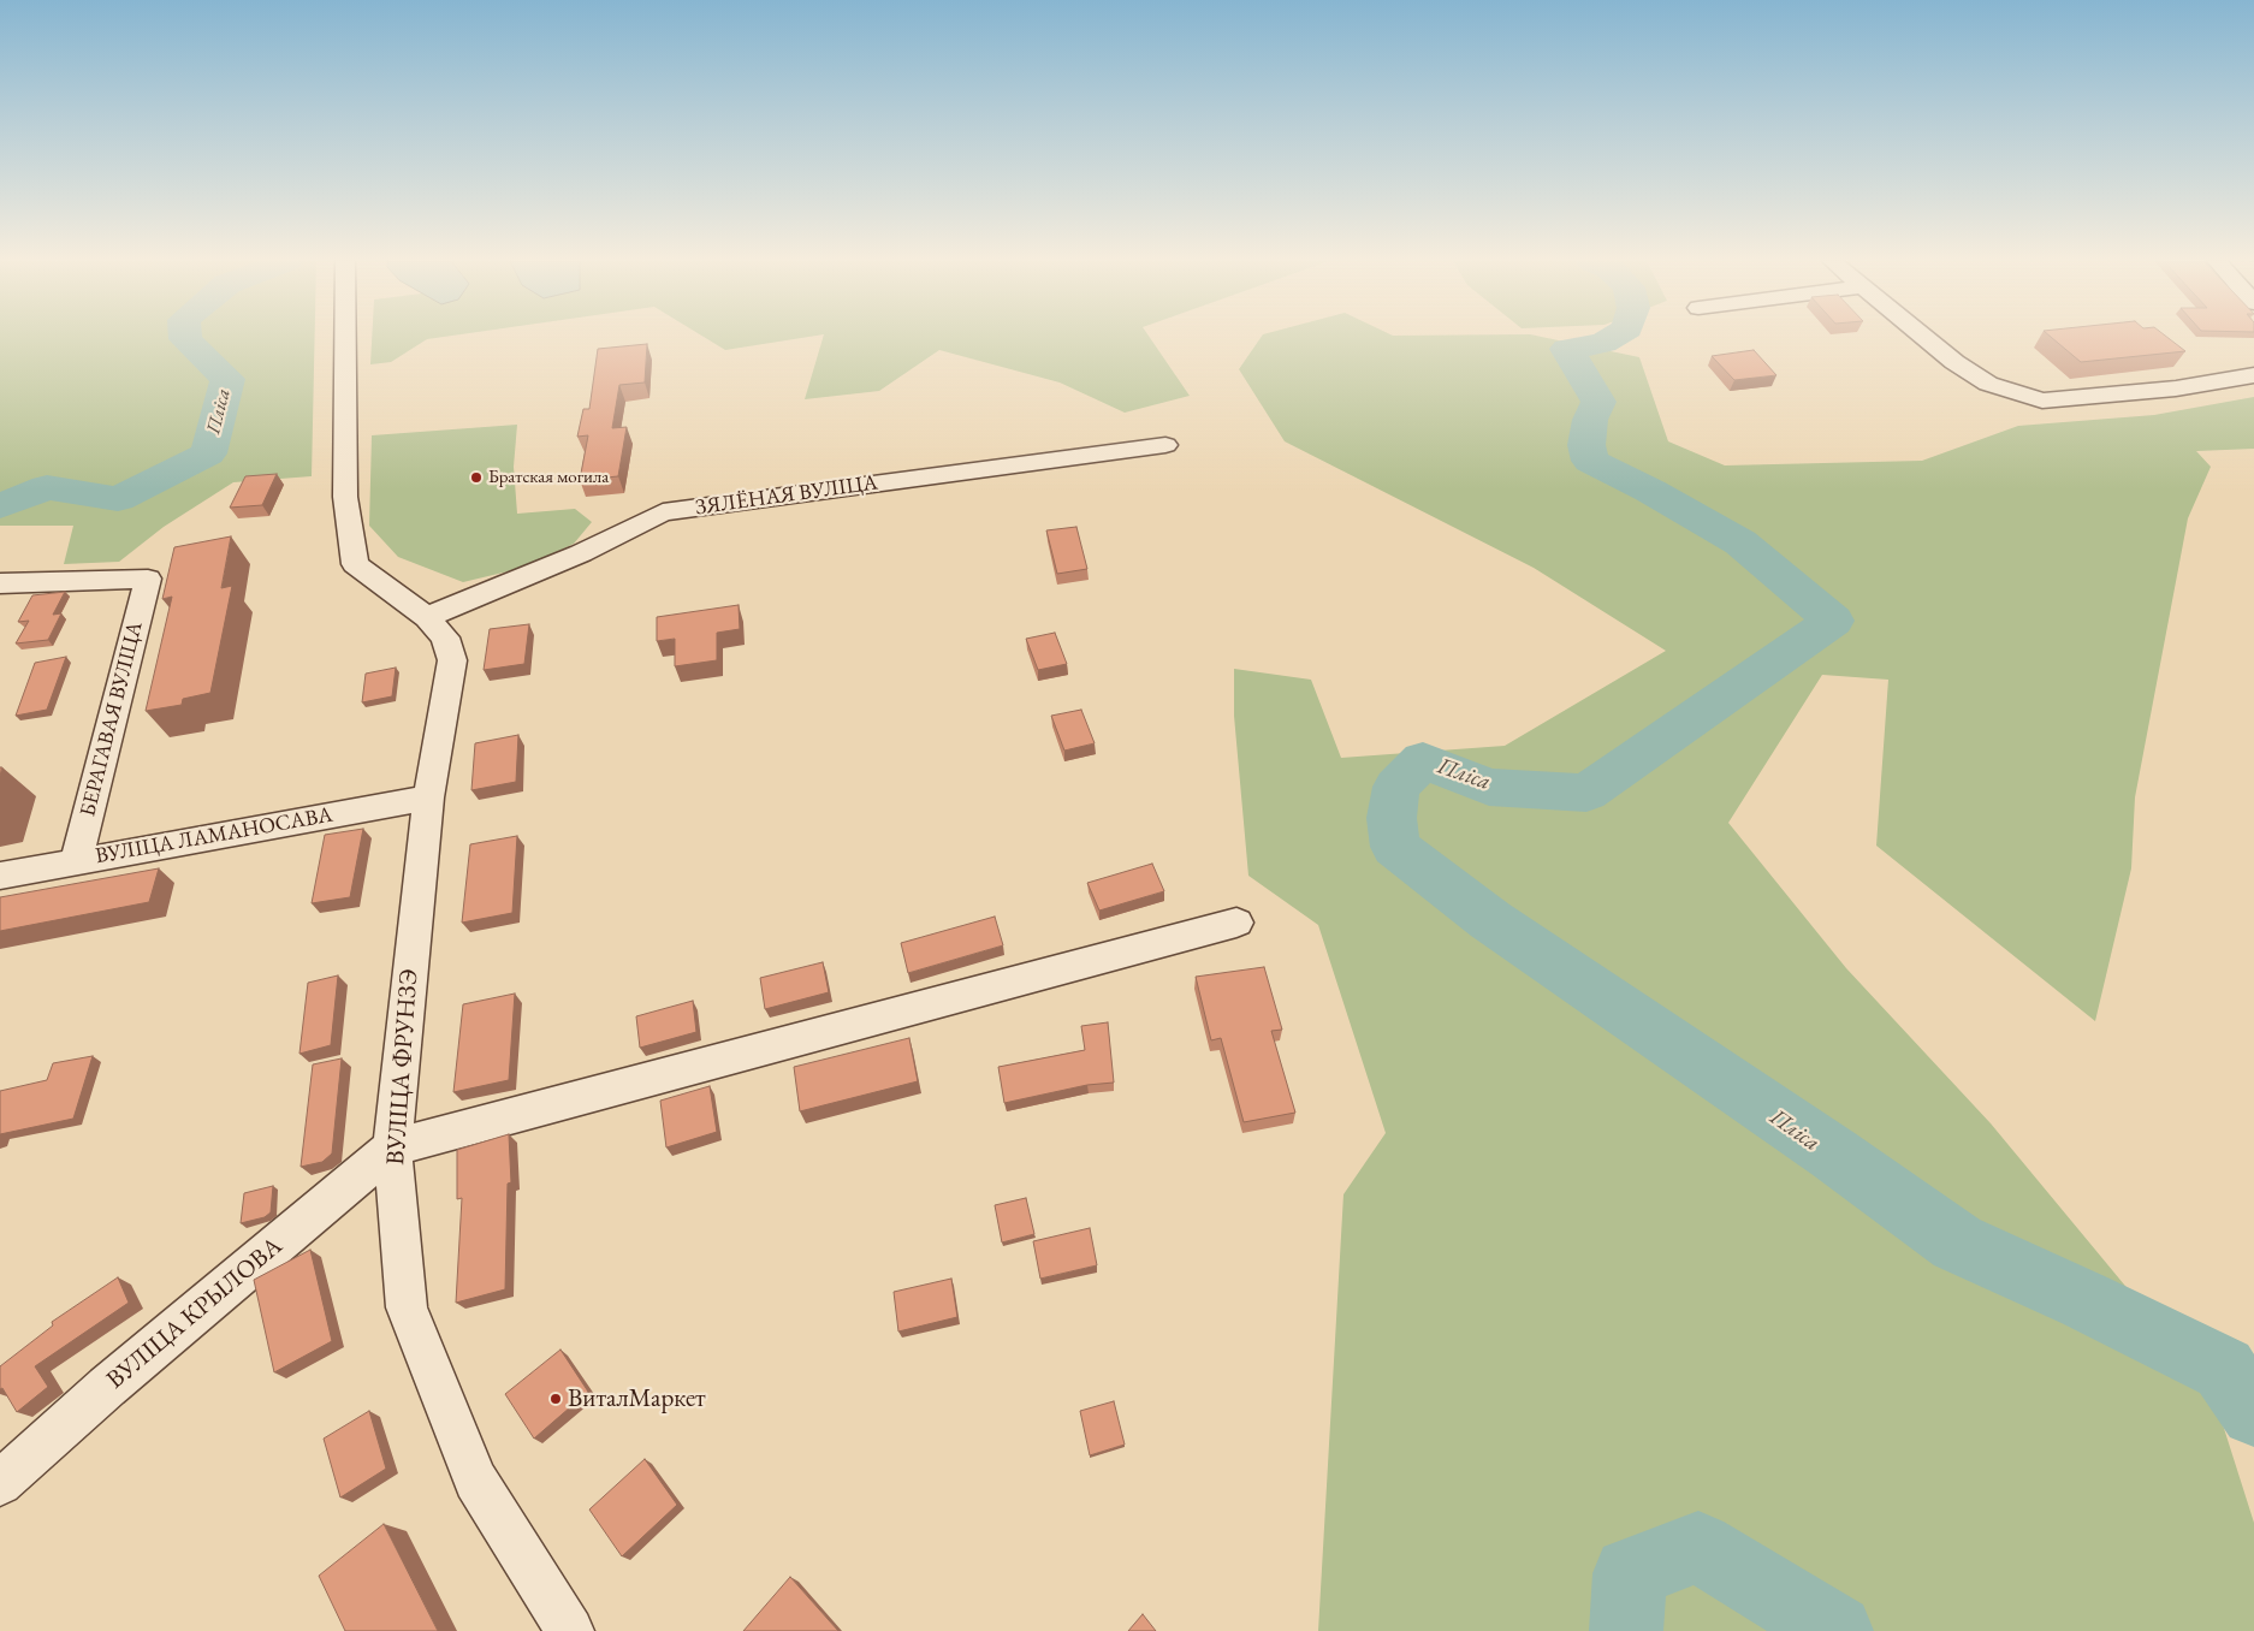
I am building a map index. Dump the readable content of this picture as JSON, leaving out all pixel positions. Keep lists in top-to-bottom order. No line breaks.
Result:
{"streets":{"street":["ЗЯЛЁНАЯ ВУЛІЦА","БЕРАГАВАЯ ВУЛІЦА","ВУЛІЦА ЛАМАНОСАВА","ВУЛІЦА ФРУНЗЭ","ВУЛІЦА КРЫЛОВА"]},"crossings":[["ЗЯЛЁНАЯ ВУЛІЦА","ВУЛІЦА ФРУНЗЭ"],["БЕРАГАВАЯ ВУЛІЦА","ВУЛІЦА ЛАМАНОСАВА"],["ВУЛІЦА ЛАМАНОСАВА","ВУЛІЦА ФРУНЗЭ"],["ВУЛІЦА ФРУНЗЭ","ВУЛІЦА КРЫЛОВА"]],"water":["Пліса"],"places":["Братская могила","ВиталМаркет"]}
